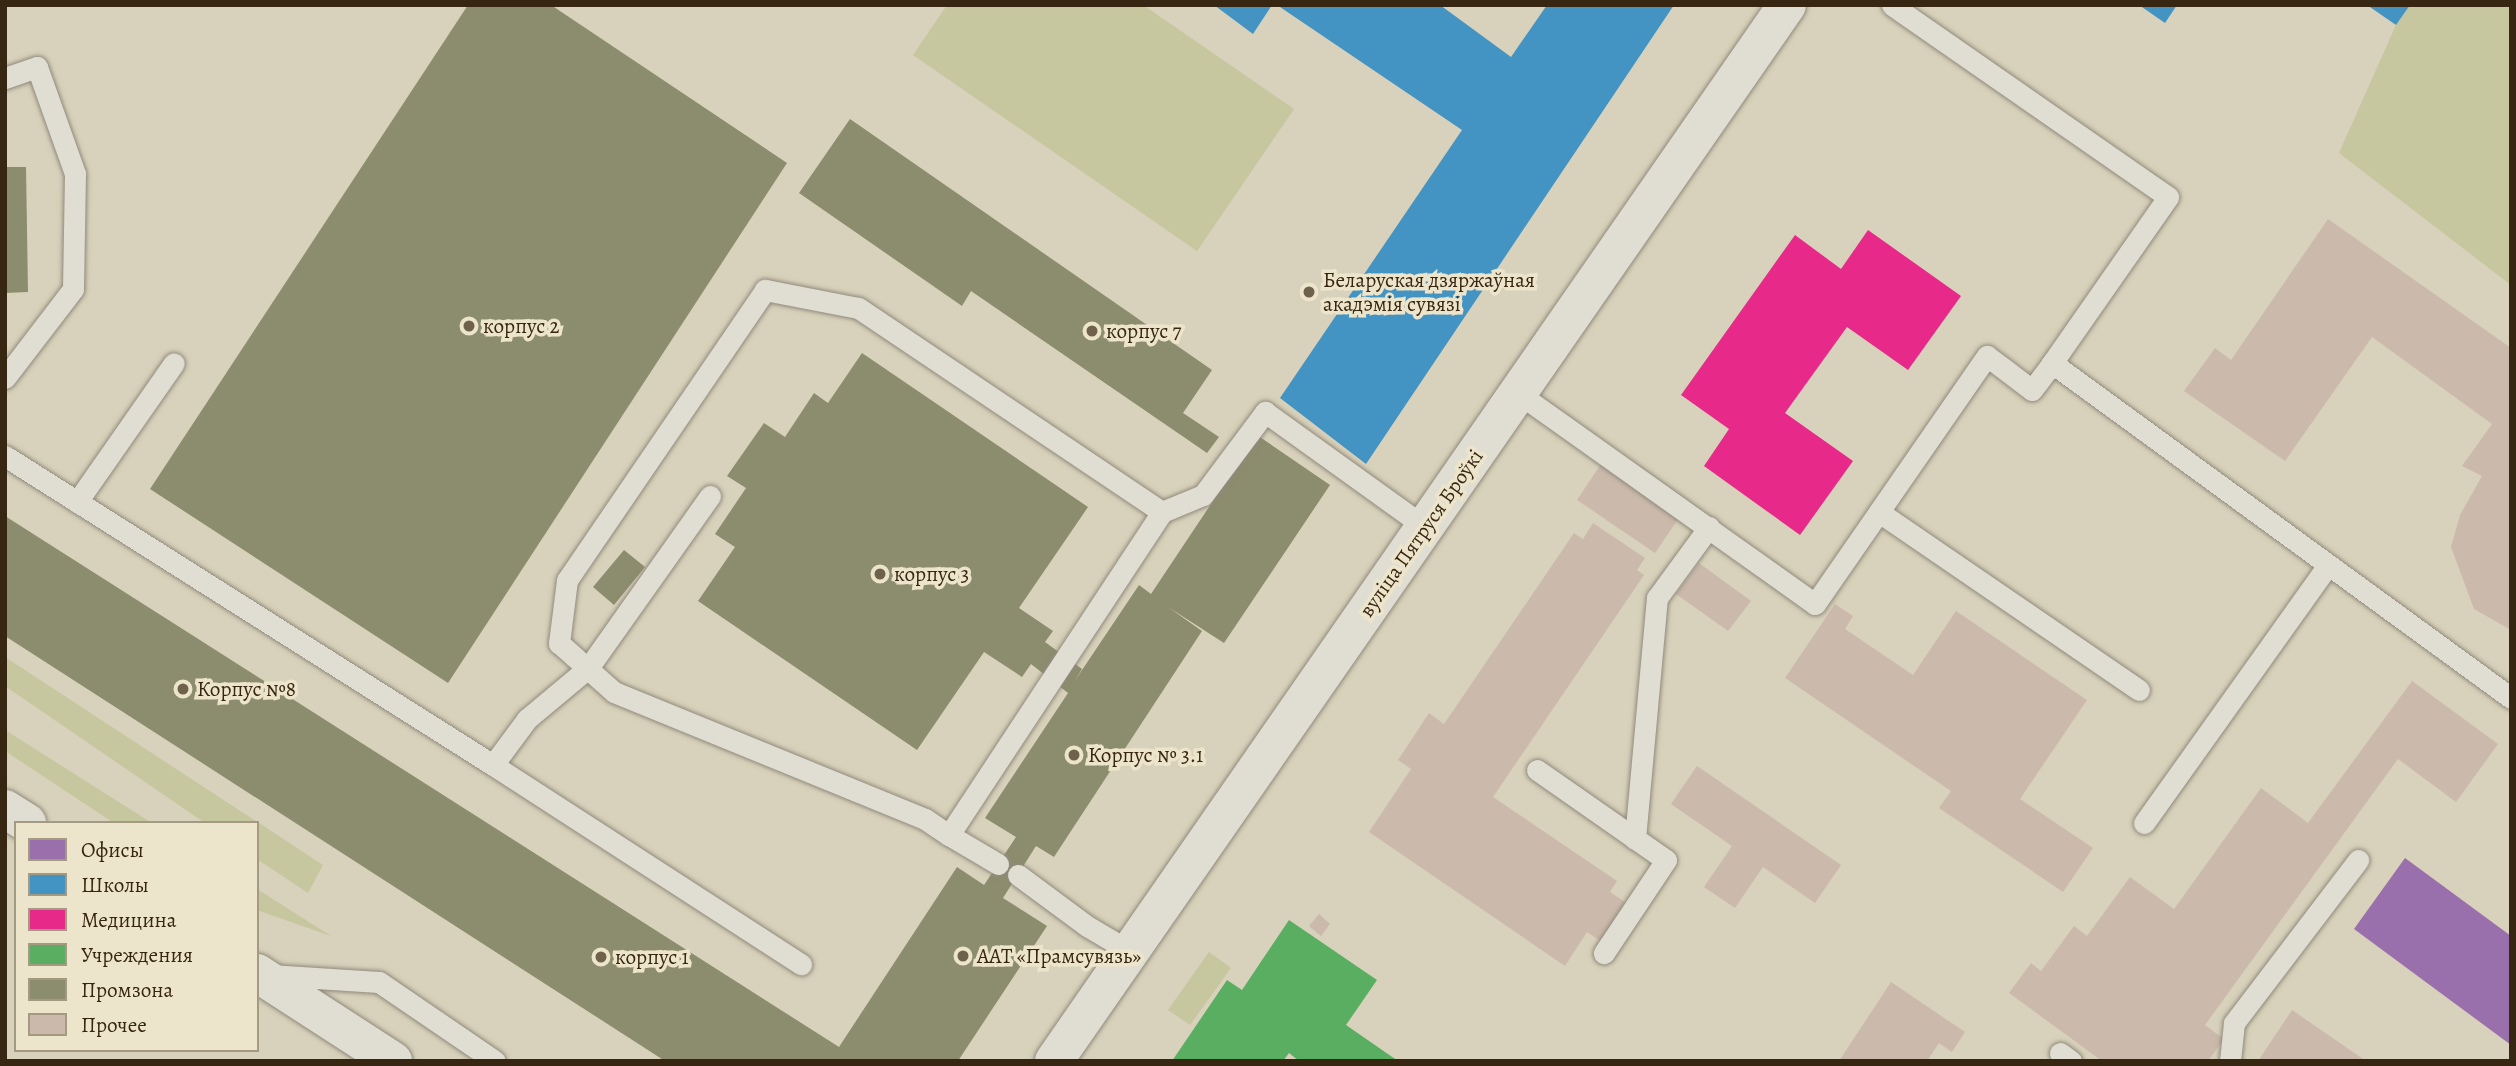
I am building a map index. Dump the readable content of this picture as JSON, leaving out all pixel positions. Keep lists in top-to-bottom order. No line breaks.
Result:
{"streets":{"street":["вуліца Пятруся Броўкі"]},"places":["Беларуская дзяржаўная акадэмія сувязі","корпус 2","корпус 7","корпус 3","Корпус №8","Корпус № 3.1","ААТ «Прамсувязь»","корпус 1"],"legend":["Офисы","Школы","Медицина","Учреждения","Промзона","Прочее"]}
